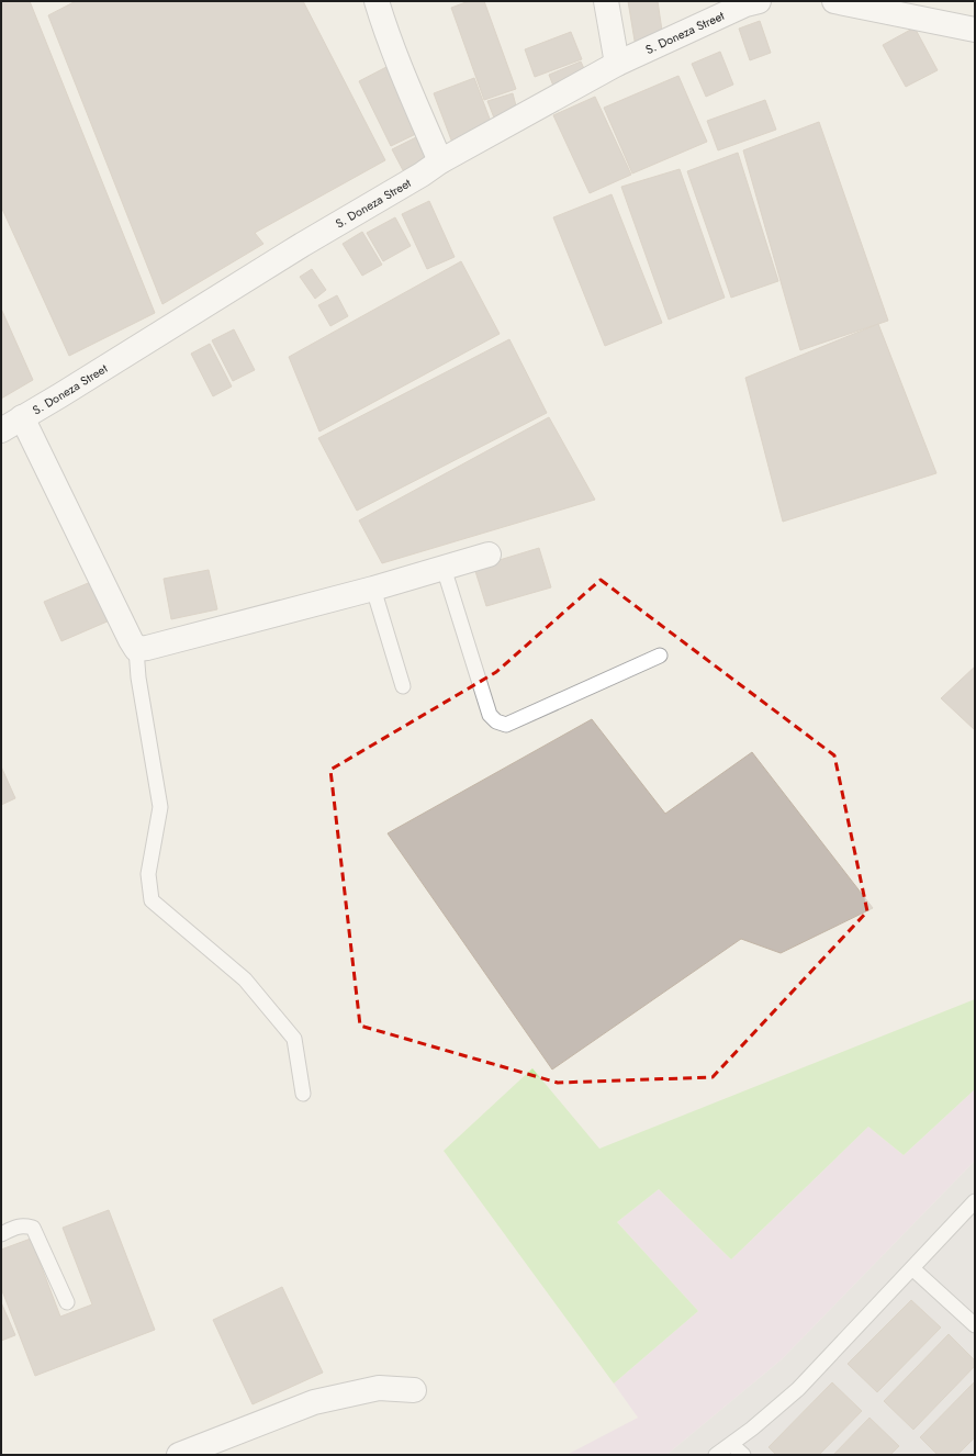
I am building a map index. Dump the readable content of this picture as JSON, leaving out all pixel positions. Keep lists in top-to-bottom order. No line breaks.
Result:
{"streets":{"street":["S. Doneza Street"]}}
